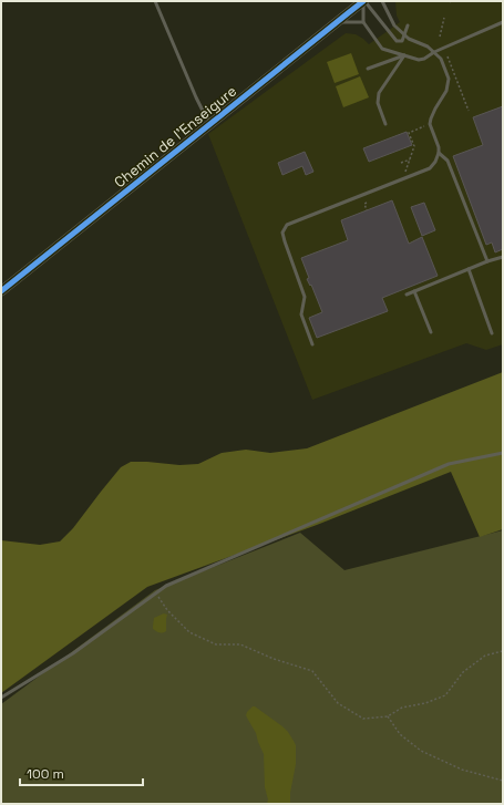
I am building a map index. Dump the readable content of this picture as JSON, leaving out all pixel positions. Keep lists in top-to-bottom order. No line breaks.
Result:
{"streets":{"street":["Chemin de l'Enseigure"]},"scale_bar":"100 m"}
